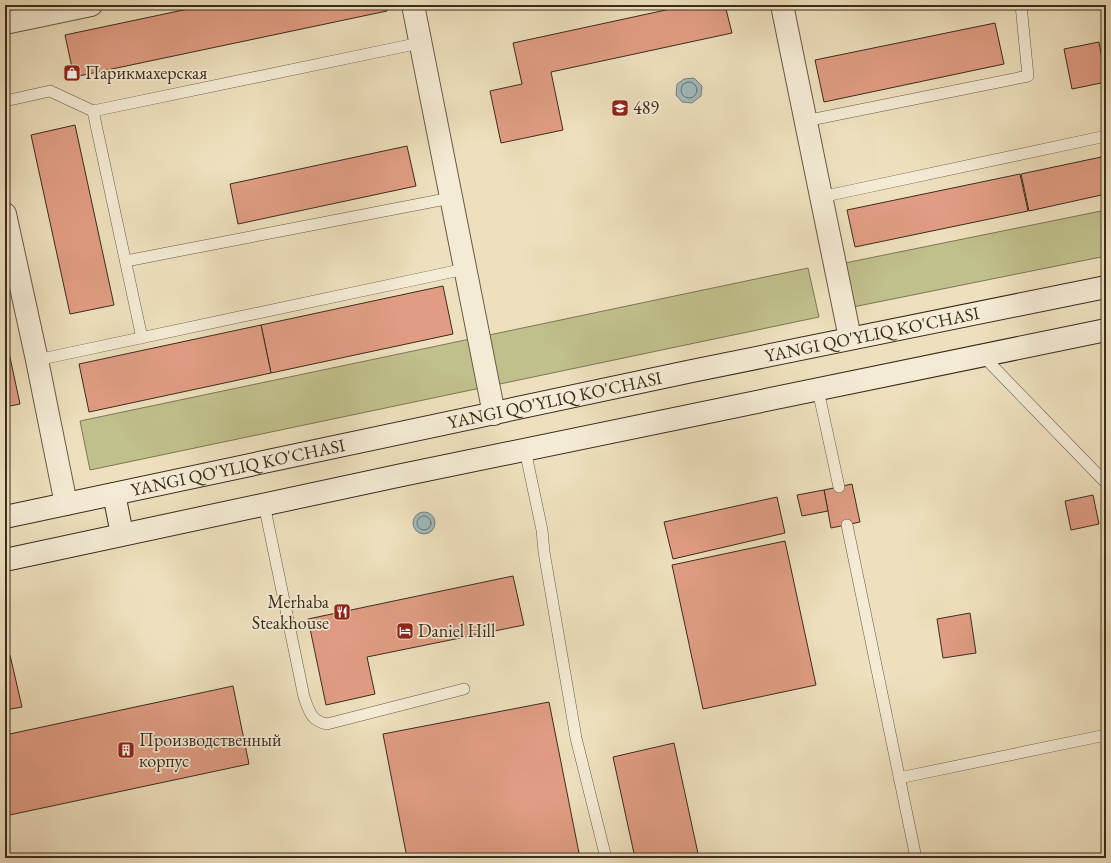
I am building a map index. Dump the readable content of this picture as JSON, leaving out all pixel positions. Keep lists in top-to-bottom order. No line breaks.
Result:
{"streets":{"main road":["YANGI QO'YLIQ KO'CHASI"]},"places":{"shop":["Парикмахерская"],"school or university":["489"],"restaurant":["Merhaba Steakhouse"],"hotel":["Daniel Hill"],"building":["Производственный корпус"]}}
